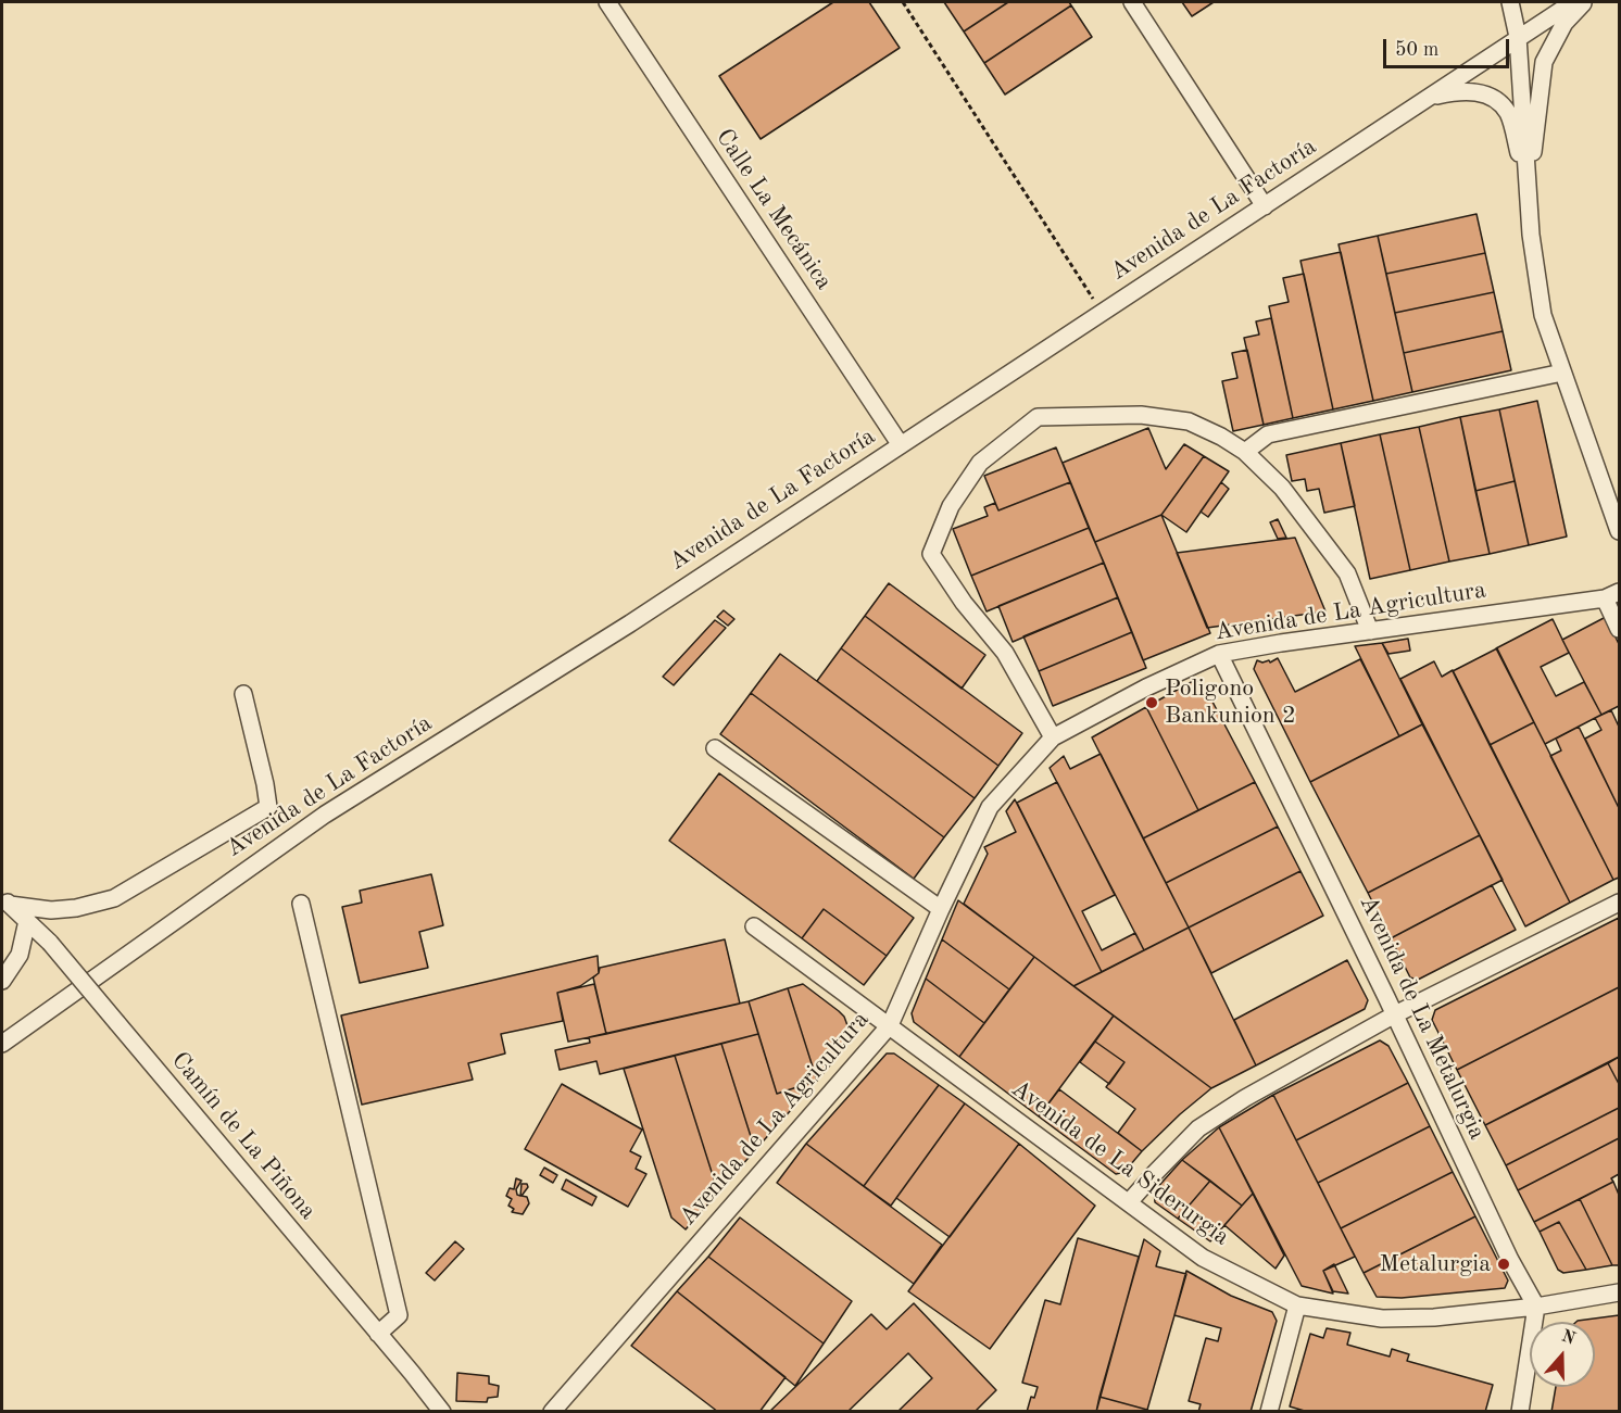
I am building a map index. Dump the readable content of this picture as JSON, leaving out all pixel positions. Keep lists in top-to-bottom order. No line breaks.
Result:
{"streets":{"street":["Calle La Mecánica","Avenida de La Factoría","Avenida de La Agricultura","Avenida de La Metalurgia","Camín de La Piñona","Avenida de La Siderurgia"]},"crossings":[["Calle La Mecánica","Avenida de La Factoría"],["Avenida de La Agricultura","Avenida de La Metalurgia"],["Avenida de La Agricultura","Avenida de La Siderurgia"],["Avenida de La Metalurgia","Avenida de La Siderurgia"]],"places":["Poligono Bankunion 2","Metalurgia"],"scale_bar":"50 m","north":"top"}
